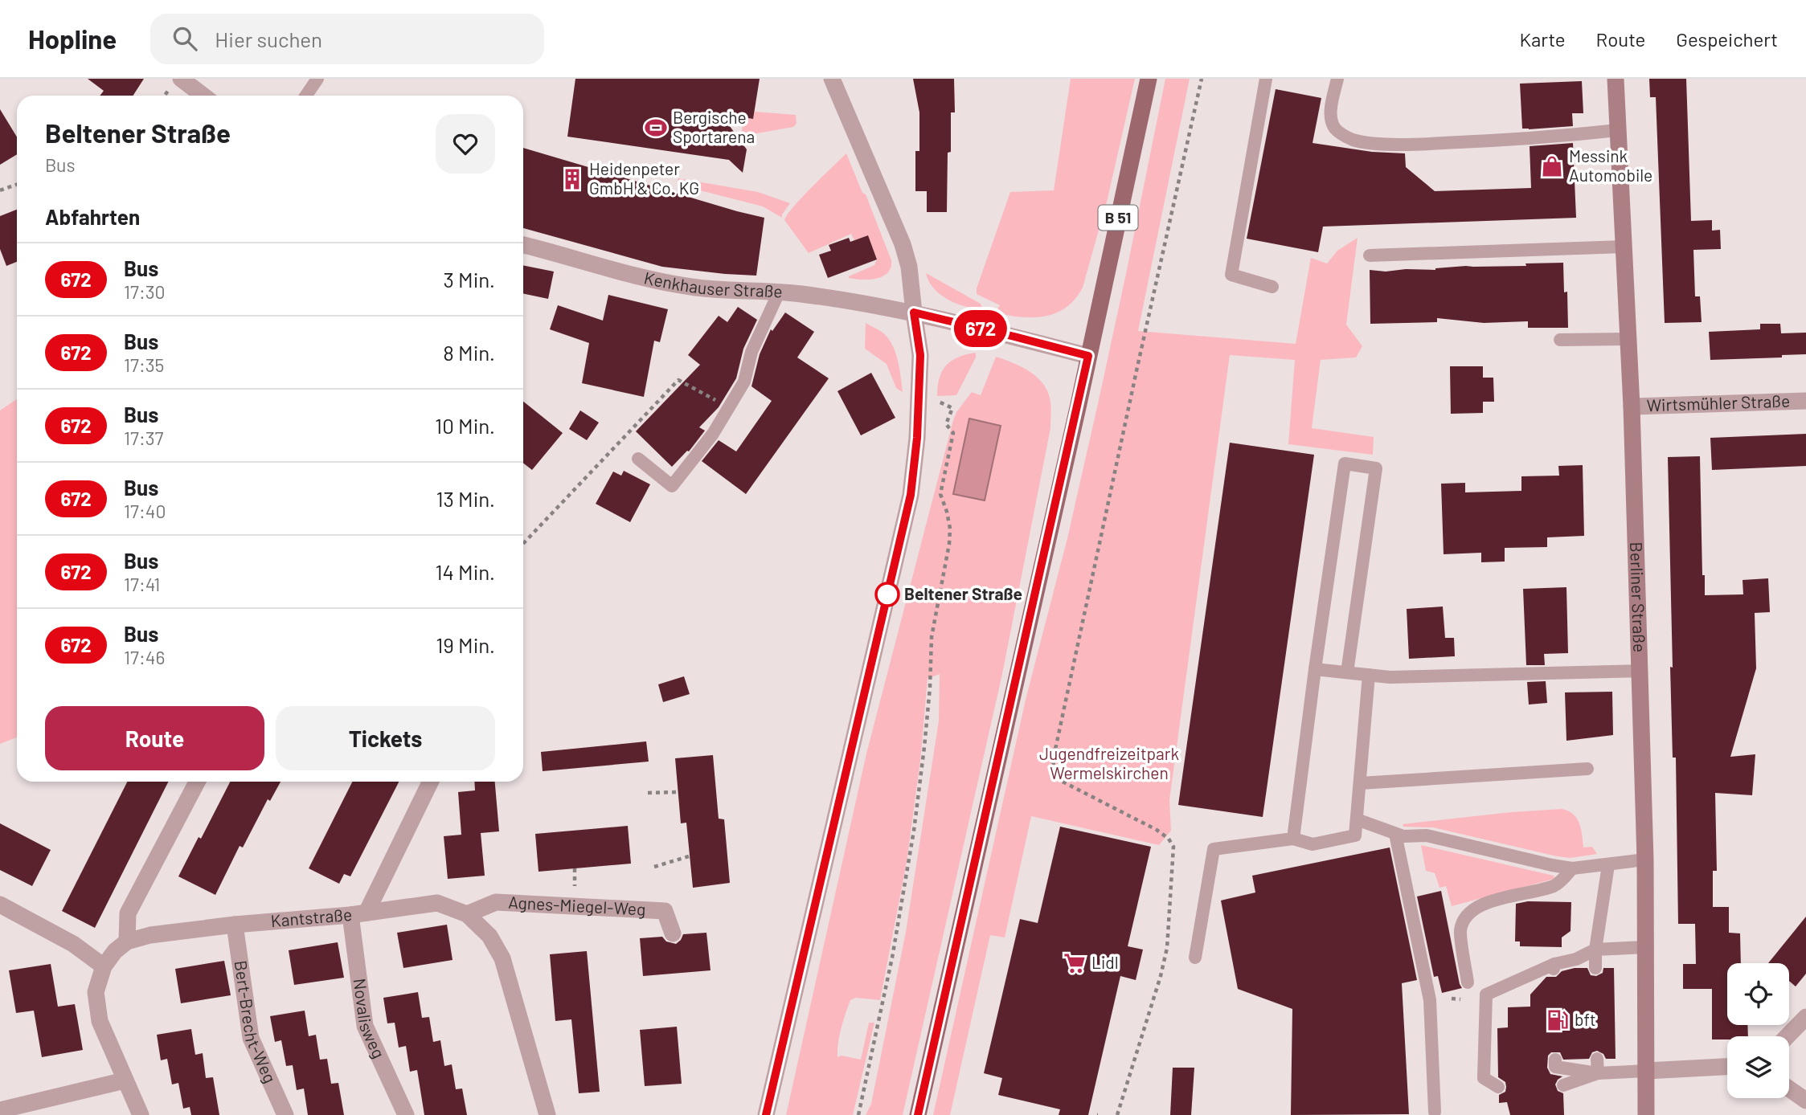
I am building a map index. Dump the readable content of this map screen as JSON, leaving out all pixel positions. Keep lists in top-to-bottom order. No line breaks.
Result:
{"streets":{"main road":["B 51","Berliner Straße"],"street":["Kenkhauser Straße","Wirtsmühler Straße","Agnes-Miegel-Weg","Kantstraße","Novalisweg","Bert-Brecht-Weg"]},"crossings":[["B 51","Kenkhauser Straße"],["Wirtsmühler Straße","Berliner Straße"],["Agnes-Miegel-Weg","Kantstraße"],["Kantstraße","Novalisweg"],["Kantstraße","Bert-Brecht-Weg"]],"parks":["Jugendfreizeitpark Wermelskirchen"],"places":{"sports":["Bergische Sportarena"],"shop":["Messink Automobile"],"building":["Heidenpeter GmbH & Co. KG"],"other":["Beltener Straße"],"supermarket":["Lidl"],"fuel station":["bft"]},"lines":["bus line 672"],"page":{"header":"Hopline","search":"Hier suchen","nav":["Karte","Route","Gespeichert"],"on_map":"672","heading":[["Beltener Straße","Bus"],"Abfahrten"],"list":[{"mark":"672","name":"Bus","note":"17:30","value":"3 Min."},{"mark":"672","name":"Bus","note":"17:35","value":"8 Min."},{"mark":"672","name":"Bus","note":"17:37","value":"10 Min."},{"mark":"672","name":"Bus","note":"17:40","value":"13 Min."},{"mark":"672","name":"Bus","note":"17:41","value":"14 Min."},{"mark":"672","name":"Bus","note":"17:46","value":"19 Min."}],"buttons":["Route","Tickets"]}}
